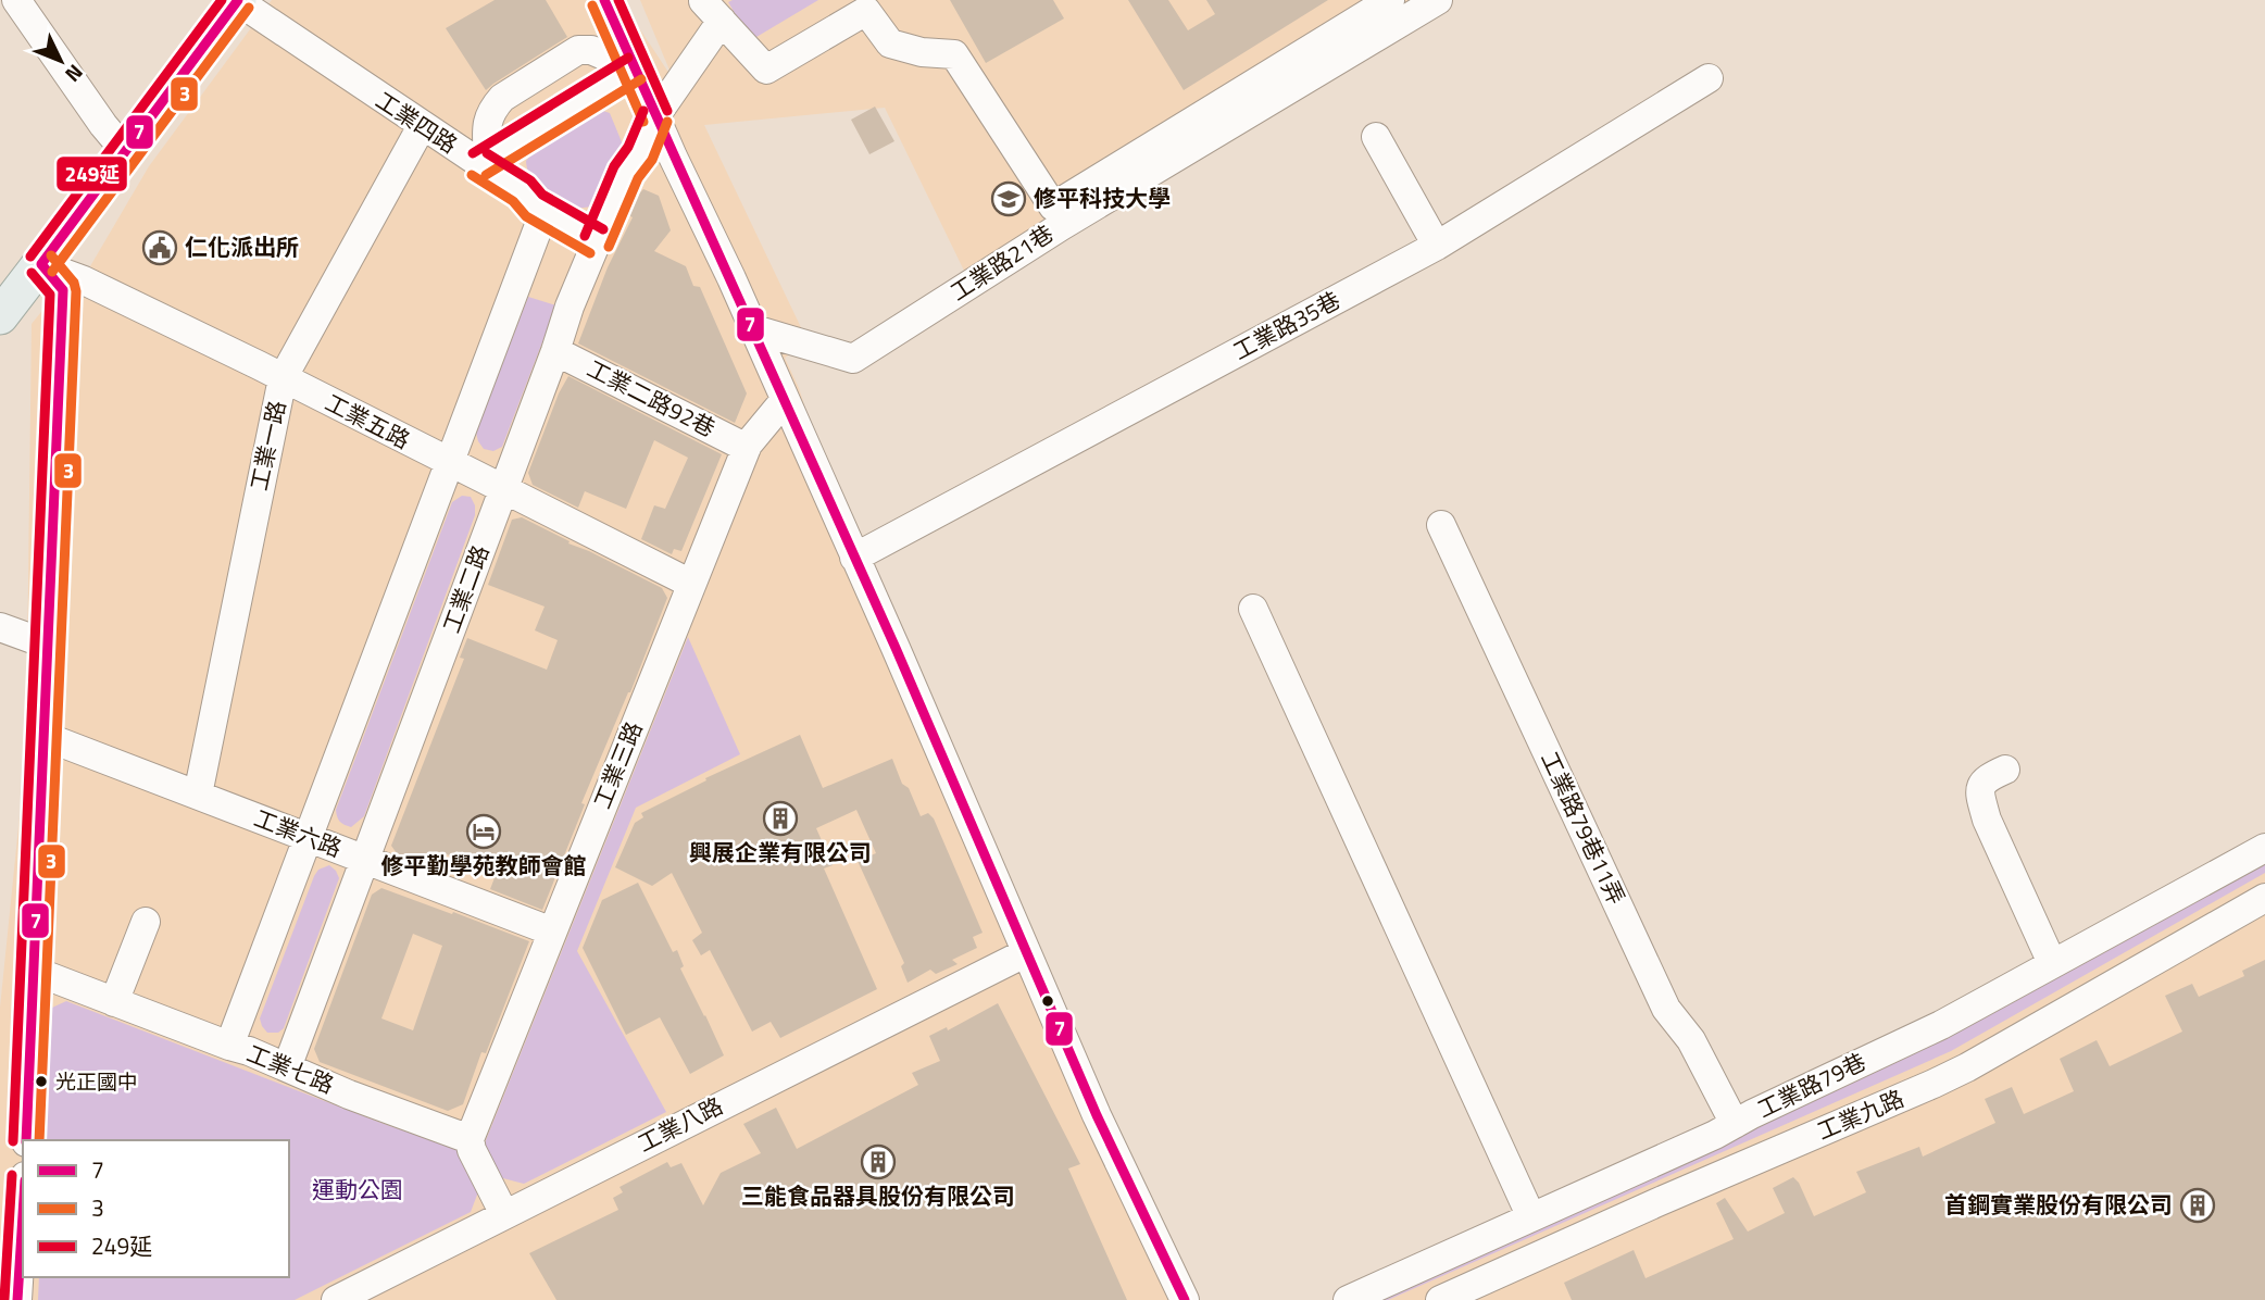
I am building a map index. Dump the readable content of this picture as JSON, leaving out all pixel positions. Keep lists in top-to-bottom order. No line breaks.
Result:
{"streets":{"street":["工業四路","工業路21巷","工業路35巷","工業二路92巷","工業五路","工業一路","工業二路","工業三路","工業路79巷11弄","工業六路","工業七路","工業路79巷","工業九路","工業八路"]},"crossings":[["工業四路","工業一路"],["工業四路","工業二路"],["工業二路92巷","工業二路"],["工業二路92巷","工業三路"],["工業五路","工業一路"],["工業五路","工業二路"],["工業五路","工業三路"],["工業一路","工業六路"],["工業二路","工業六路"],["工業二路","工業七路"],["工業三路","工業六路"],["工業三路","工業七路"],["工業路79巷11弄","工業路79巷"]],"parks":["運動公園"],"places":{"school or university":["修平科技大學"],"public building":["仁化派出所"],"building":["興展企業有限公司","三能食品器具股份有限公司","首鋼實業股份有限公司"],"hotel":["修平勤學苑教師會館"],"other":["光正國中"]},"lines":["transit line 7","transit line 249延","transit line 3"],"legend":["7","3","249延"],"north":"bottom right"}
